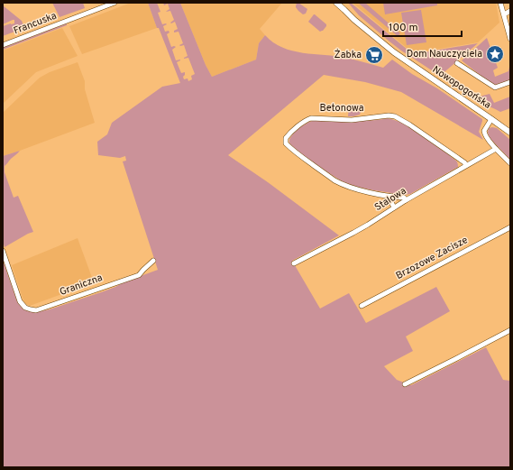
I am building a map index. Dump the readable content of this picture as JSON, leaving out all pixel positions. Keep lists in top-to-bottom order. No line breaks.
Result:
{"streets":{"street":["Francuska","Nowopogońska","Betonowa","Stalowa","Brzozowe Zacisze","Graniczna"]},"crossings":[["Betonowa","Stalowa"]],"places":{"place":["Dom Nauczyciela"],"supermarket":["Żabka"]},"scale_bar":"100 m"}
